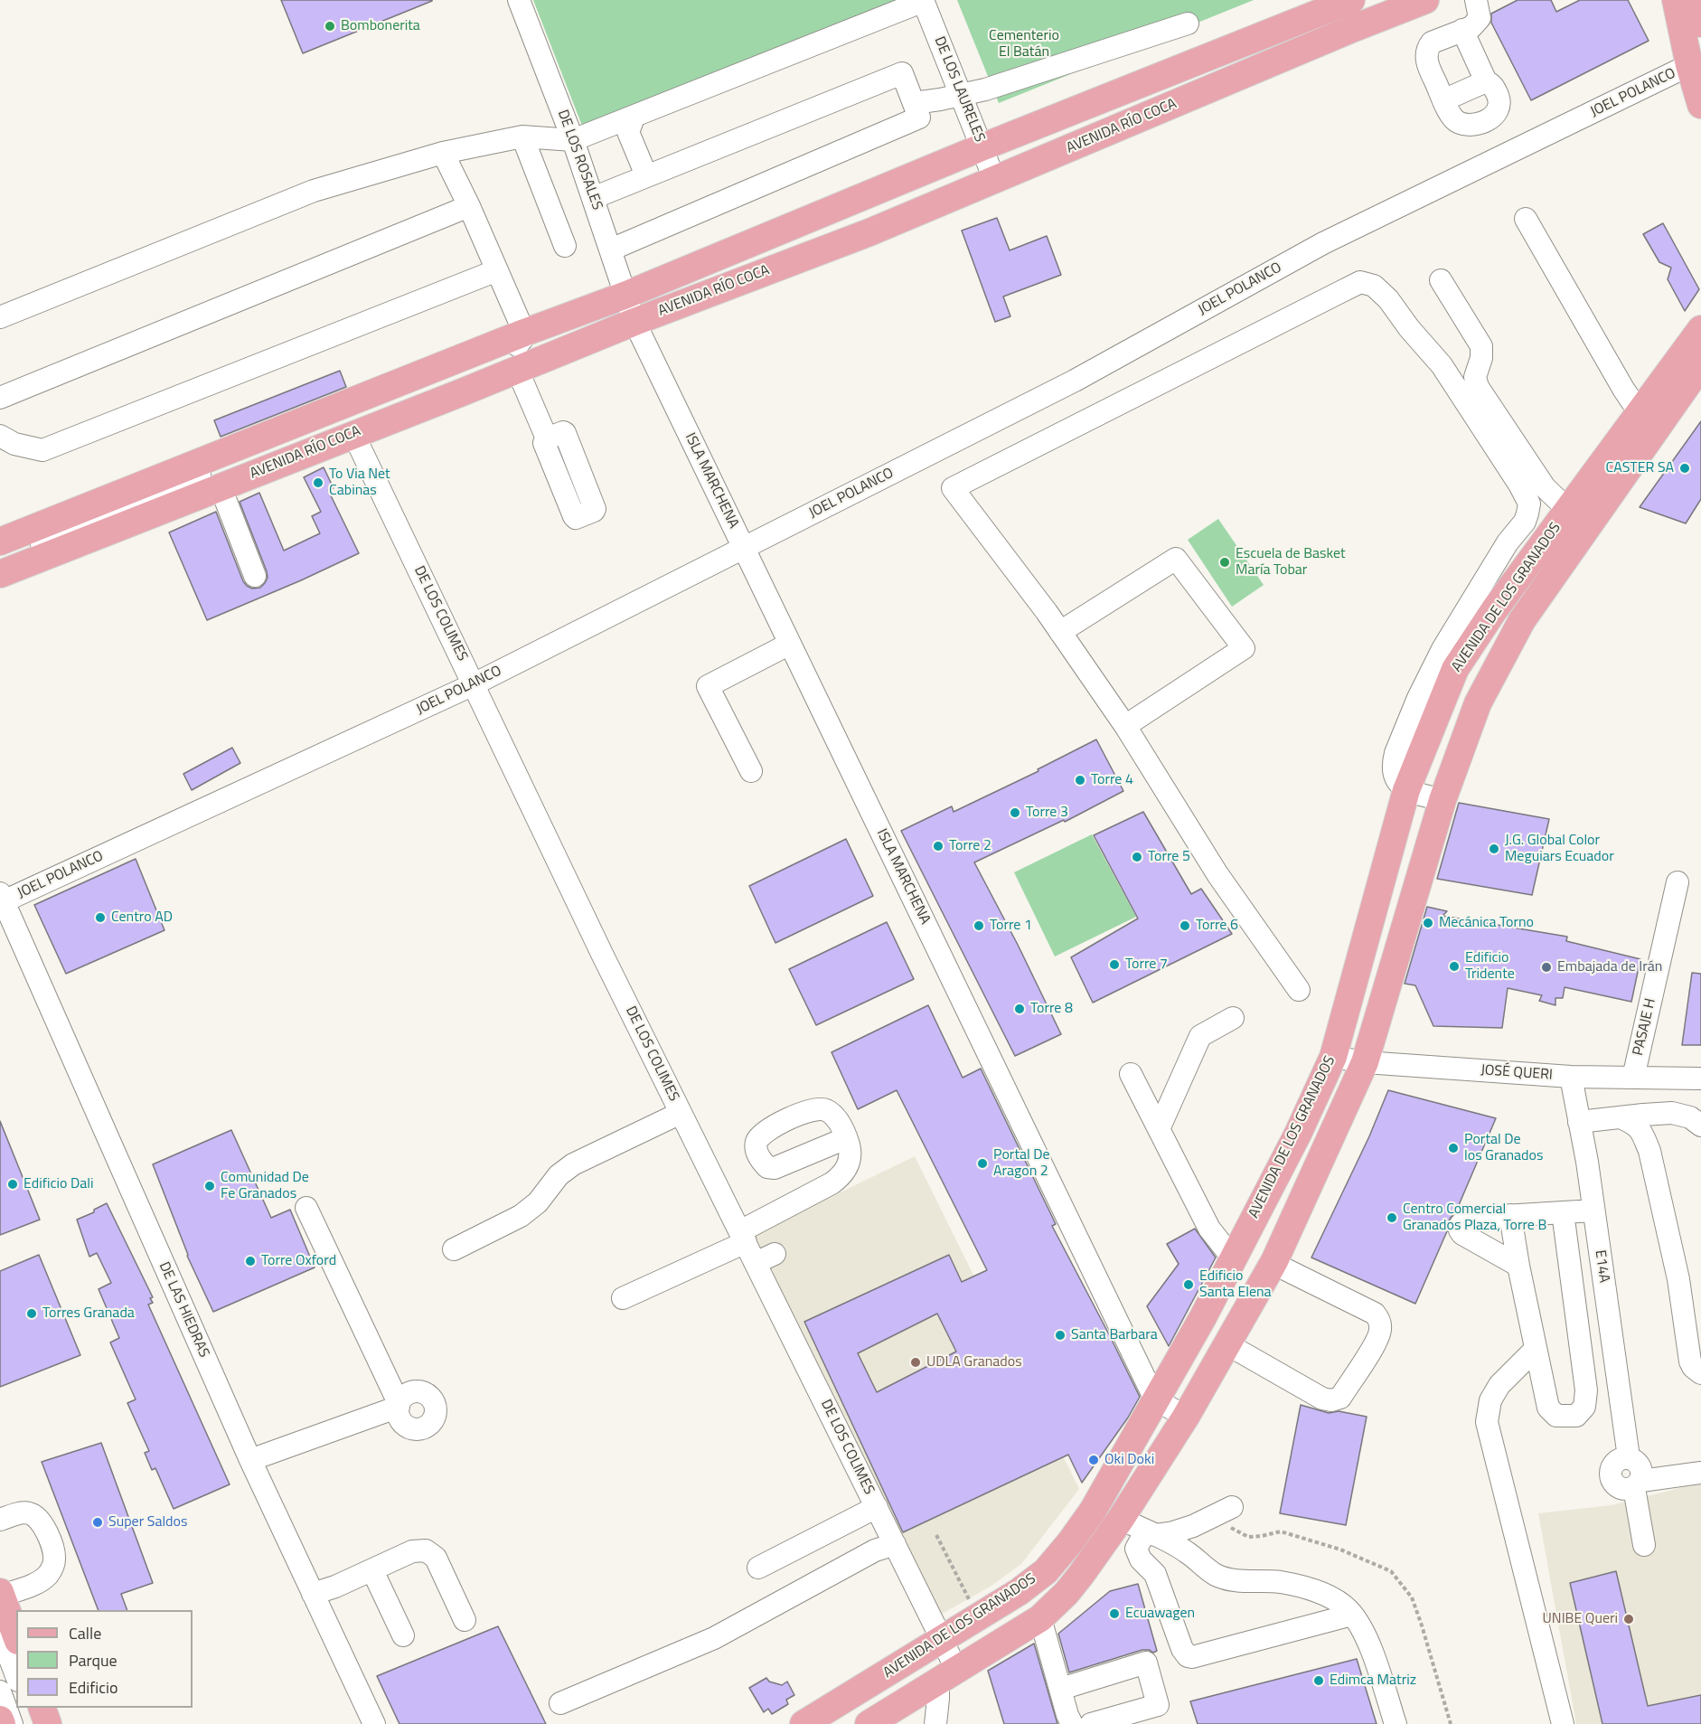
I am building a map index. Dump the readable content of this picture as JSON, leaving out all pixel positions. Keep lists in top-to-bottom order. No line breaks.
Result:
{"streets":{"main road":["AVENIDA RÍO COCA","AVENIDA DE LOS GRANADOS"],"street":["DE LOS LAURELES","JOEL POLANCO","DE LOS ROSALES","ISLA MARCHENA","DE LOS COLIMES","PASAJE H","JOSÉ QUERI","E14A","DE LAS HIEDRAS"]},"crossings":[["DE LOS LAURELES","AVENIDA RÍO COCA"],["JOEL POLANCO","ISLA MARCHENA"],["JOEL POLANCO","DE LOS COLIMES"],["JOEL POLANCO","DE LAS HIEDRAS"],["AVENIDA RÍO COCA","DE LOS ROSALES"],["AVENIDA RÍO COCA","ISLA MARCHENA"],["AVENIDA RÍO COCA","DE LOS COLIMES"],["DE LOS ROSALES","ISLA MARCHENA"],["ISLA MARCHENA","AVENIDA DE LOS GRANADOS"],["AVENIDA DE LOS GRANADOS","DE LOS COLIMES"],["AVENIDA DE LOS GRANADOS","JOSÉ QUERI"],["PASAJE H","JOSÉ QUERI"],["JOSÉ QUERI","E14A"]],"parks":["Cementerio El Batán"],"places":["Bombonerita","CASTER SA","To Via Net Cabinas","Escuela de Basket María Tobar","Torre 4","Torre 3","Torre 2","J.G. Global Color Meguiars Ecuador","Torre 5","Centro AD","Mecánica Torno","Torre 1","Torre 6","Torre 7","Edificio Tridente","Embajada de Irán","Torre 8","Portal De los Granados","Portal De Aragon 2","Edificio Dali","Comunidad De Fe Granados","Centro Comercial Granados Plaza, Torre B","Torre Oxford","Edificio Santa Elena","Torres Granada","Santa Barbara","UDLA Granados","Oki Doki","Super Saldos","Ecuawagen","UNIBE Queri","Edimca Matriz"],"legend":["Calle","Parque","Edificio"]}
